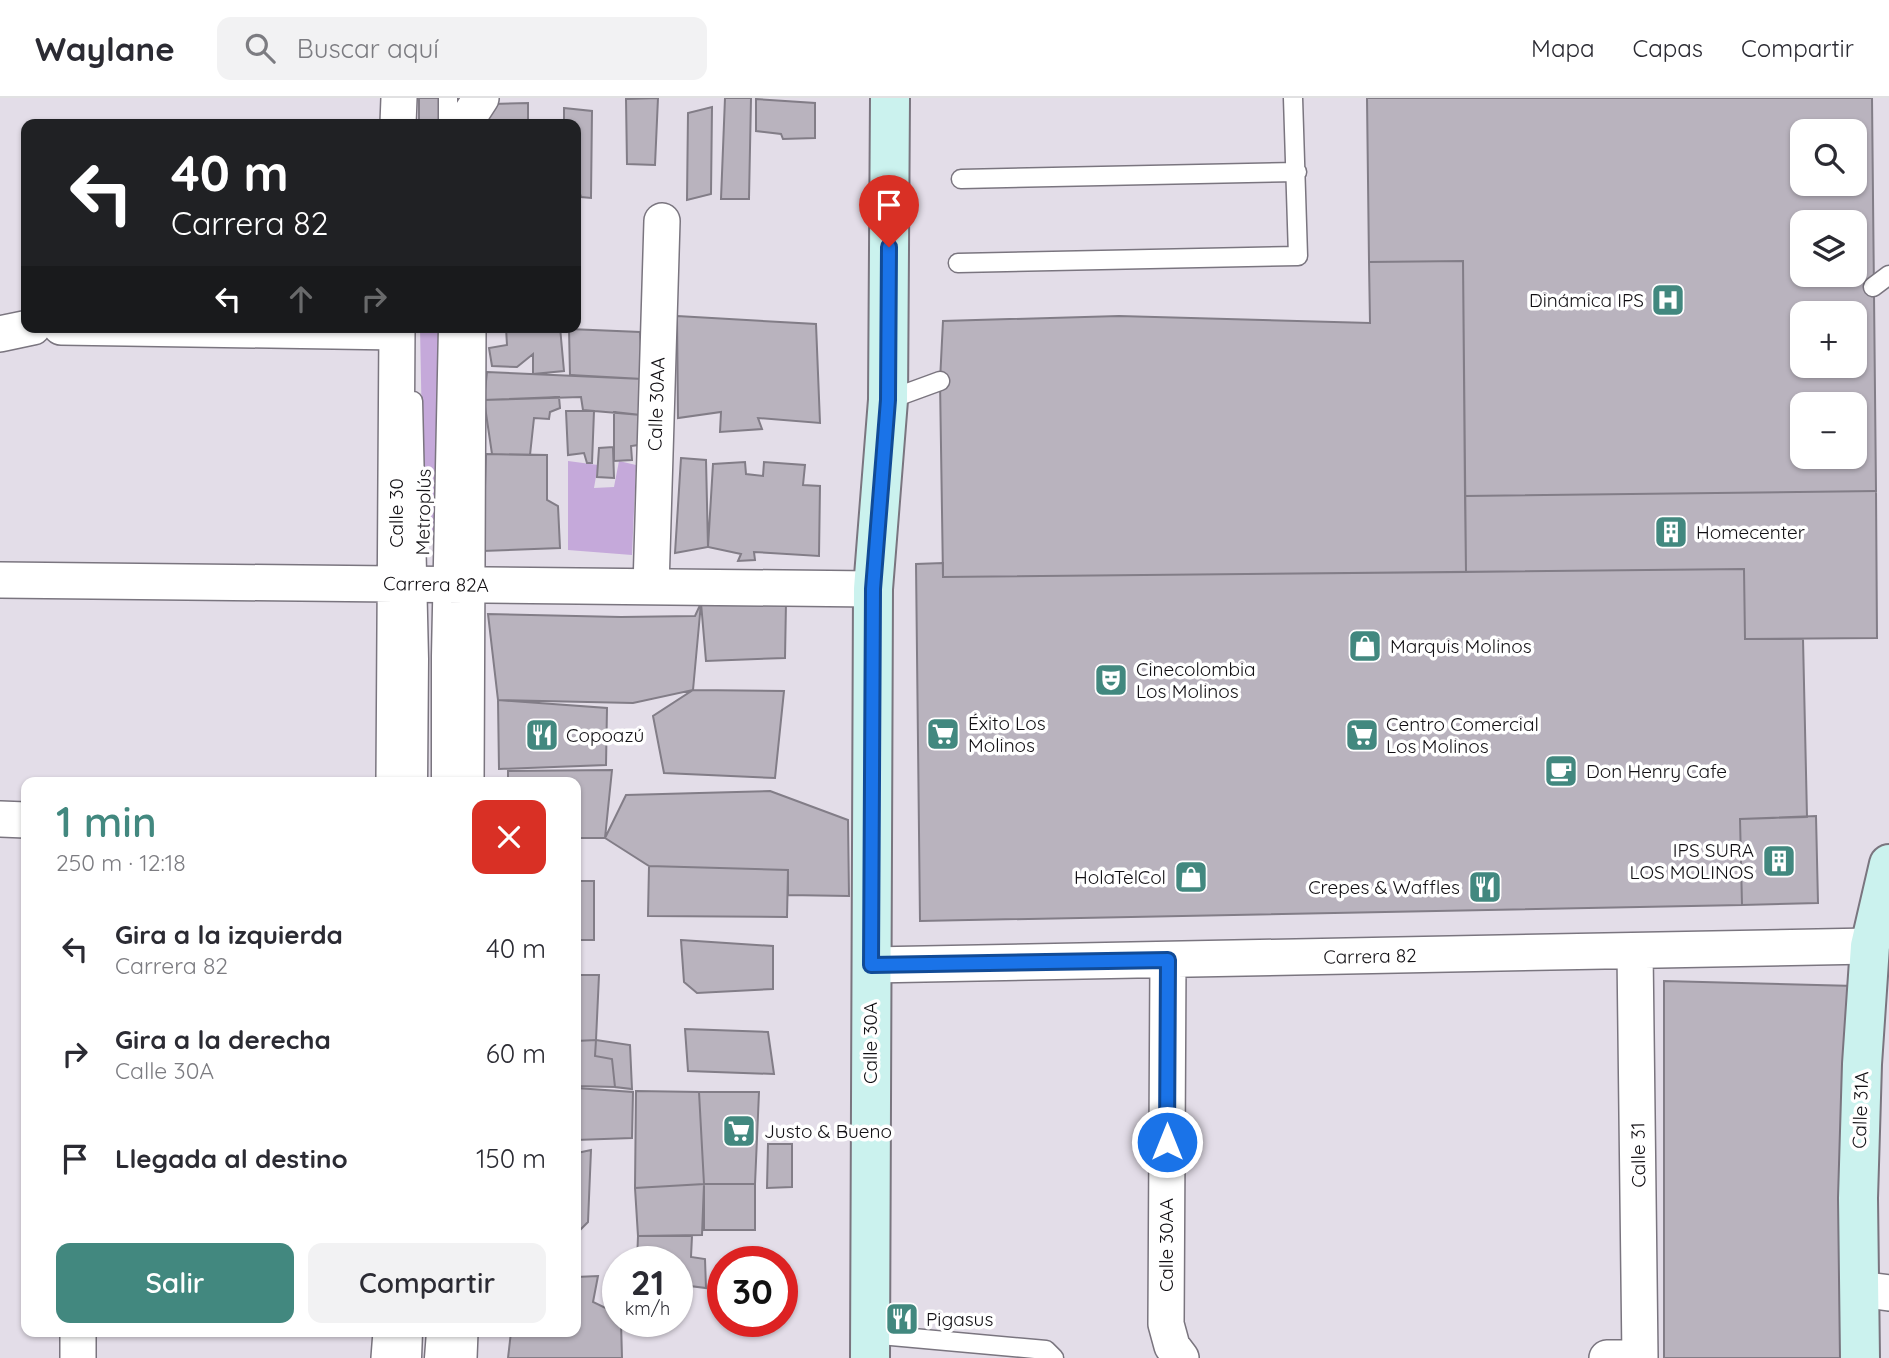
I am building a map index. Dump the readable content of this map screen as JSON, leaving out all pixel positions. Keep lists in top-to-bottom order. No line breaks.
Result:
{"streets":{"street":["Calle 30AA","Calle 30","Carrera 82A","Carrera 82","Calle 30A","Calle 31A","Calle 31"],"lane":["Metroplús"]},"crossings":[["Calle 30AA","Carrera 82A"],["Calle 30AA","Carrera 82"],["Metroplús","Calle 30"],["Metroplús","Carrera 82A"],["Calle 30","Carrera 82A"],["Carrera 82A","Calle 30A"],["Carrera 82","Calle 30A"],["Carrera 82","Calle 31A"],["Carrera 82","Calle 31"]],"places":{"hospital":["Dinámica IPS"],"building":["Homecenter","IPS SURA LOS MOLINOS"],"shop":["Marquis Molinos","HolaTelCol"],"theatre":["Cinecolombia Los Molinos"],"supermarket":["Éxito Los Molinos","Centro Comercial Los Molinos","Justo & Bueno"],"restaurant":["Copoazú","Crepes & Waffles","Pigasus"],"cafe":["Don Henry Cafe"]},"page":{"header":"Waylane","search":"Buscar aquí","nav":["Mapa","Capas","Compartir"],"map_buttons":["+","−"],"turn":["40 m","Carrera 82"],"heading":["1 min","250 m · 12:18"],"list":[{"name":"Gira a la izquierda","note":"Carrera 82","value":"40 m"},{"name":"Gira a la derecha","note":"Calle 30A","value":"60 m"},{"name":"Llegada al destino","value":"150 m"}],"buttons":["Salir","Compartir"],"speed":"21 km/h","limit":"30"}}
